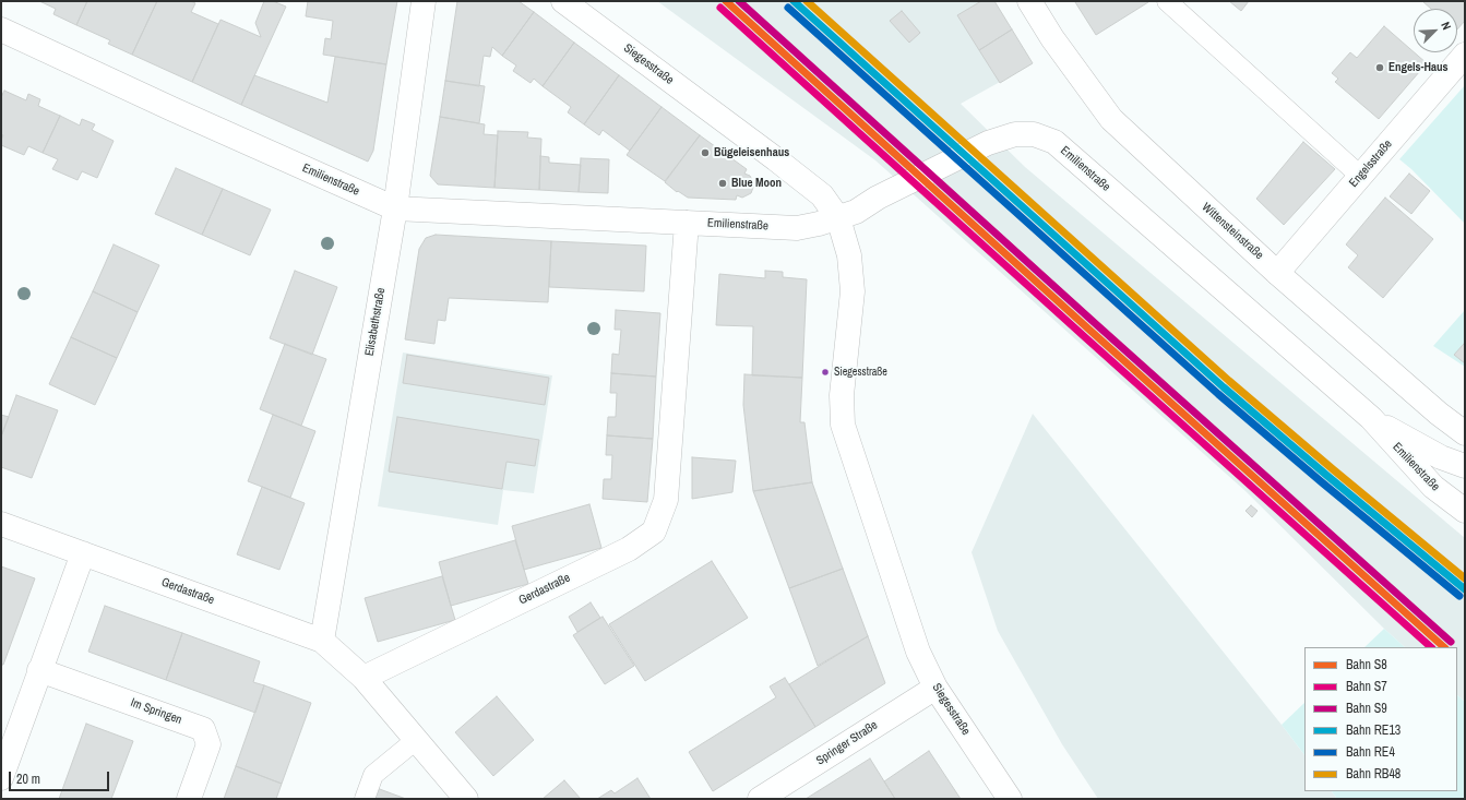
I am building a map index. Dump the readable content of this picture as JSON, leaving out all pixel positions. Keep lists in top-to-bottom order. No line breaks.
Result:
{"streets":{"street":["Siegesstraße","Engelsstraße","Emilienstraße","Wittensteinstraße","Elisabethstraße","Gerdastraße","Im Springen","Springer Straße"]},"crossings":[["Siegesstraße","Emilienstraße"],["Siegesstraße","Springer Straße"],["Engelsstraße","Wittensteinstraße"],["Emilienstraße","Elisabethstraße"],["Emilienstraße","Gerdastraße"],["Elisabethstraße","Gerdastraße"]],"places":["Engels-Haus","Bügeleisenhaus","Blue Moon","Siegesstraße"],"lines":["rail line S8","rail line S9","rail line RE13","rail line RB48","rail line S7","rail line RE4"],"legend":["Bahn S8","Bahn S7","Bahn S9","Bahn RE13","Bahn RE4","Bahn RB48"],"scale_bar":"20 m","north":"top right"}
